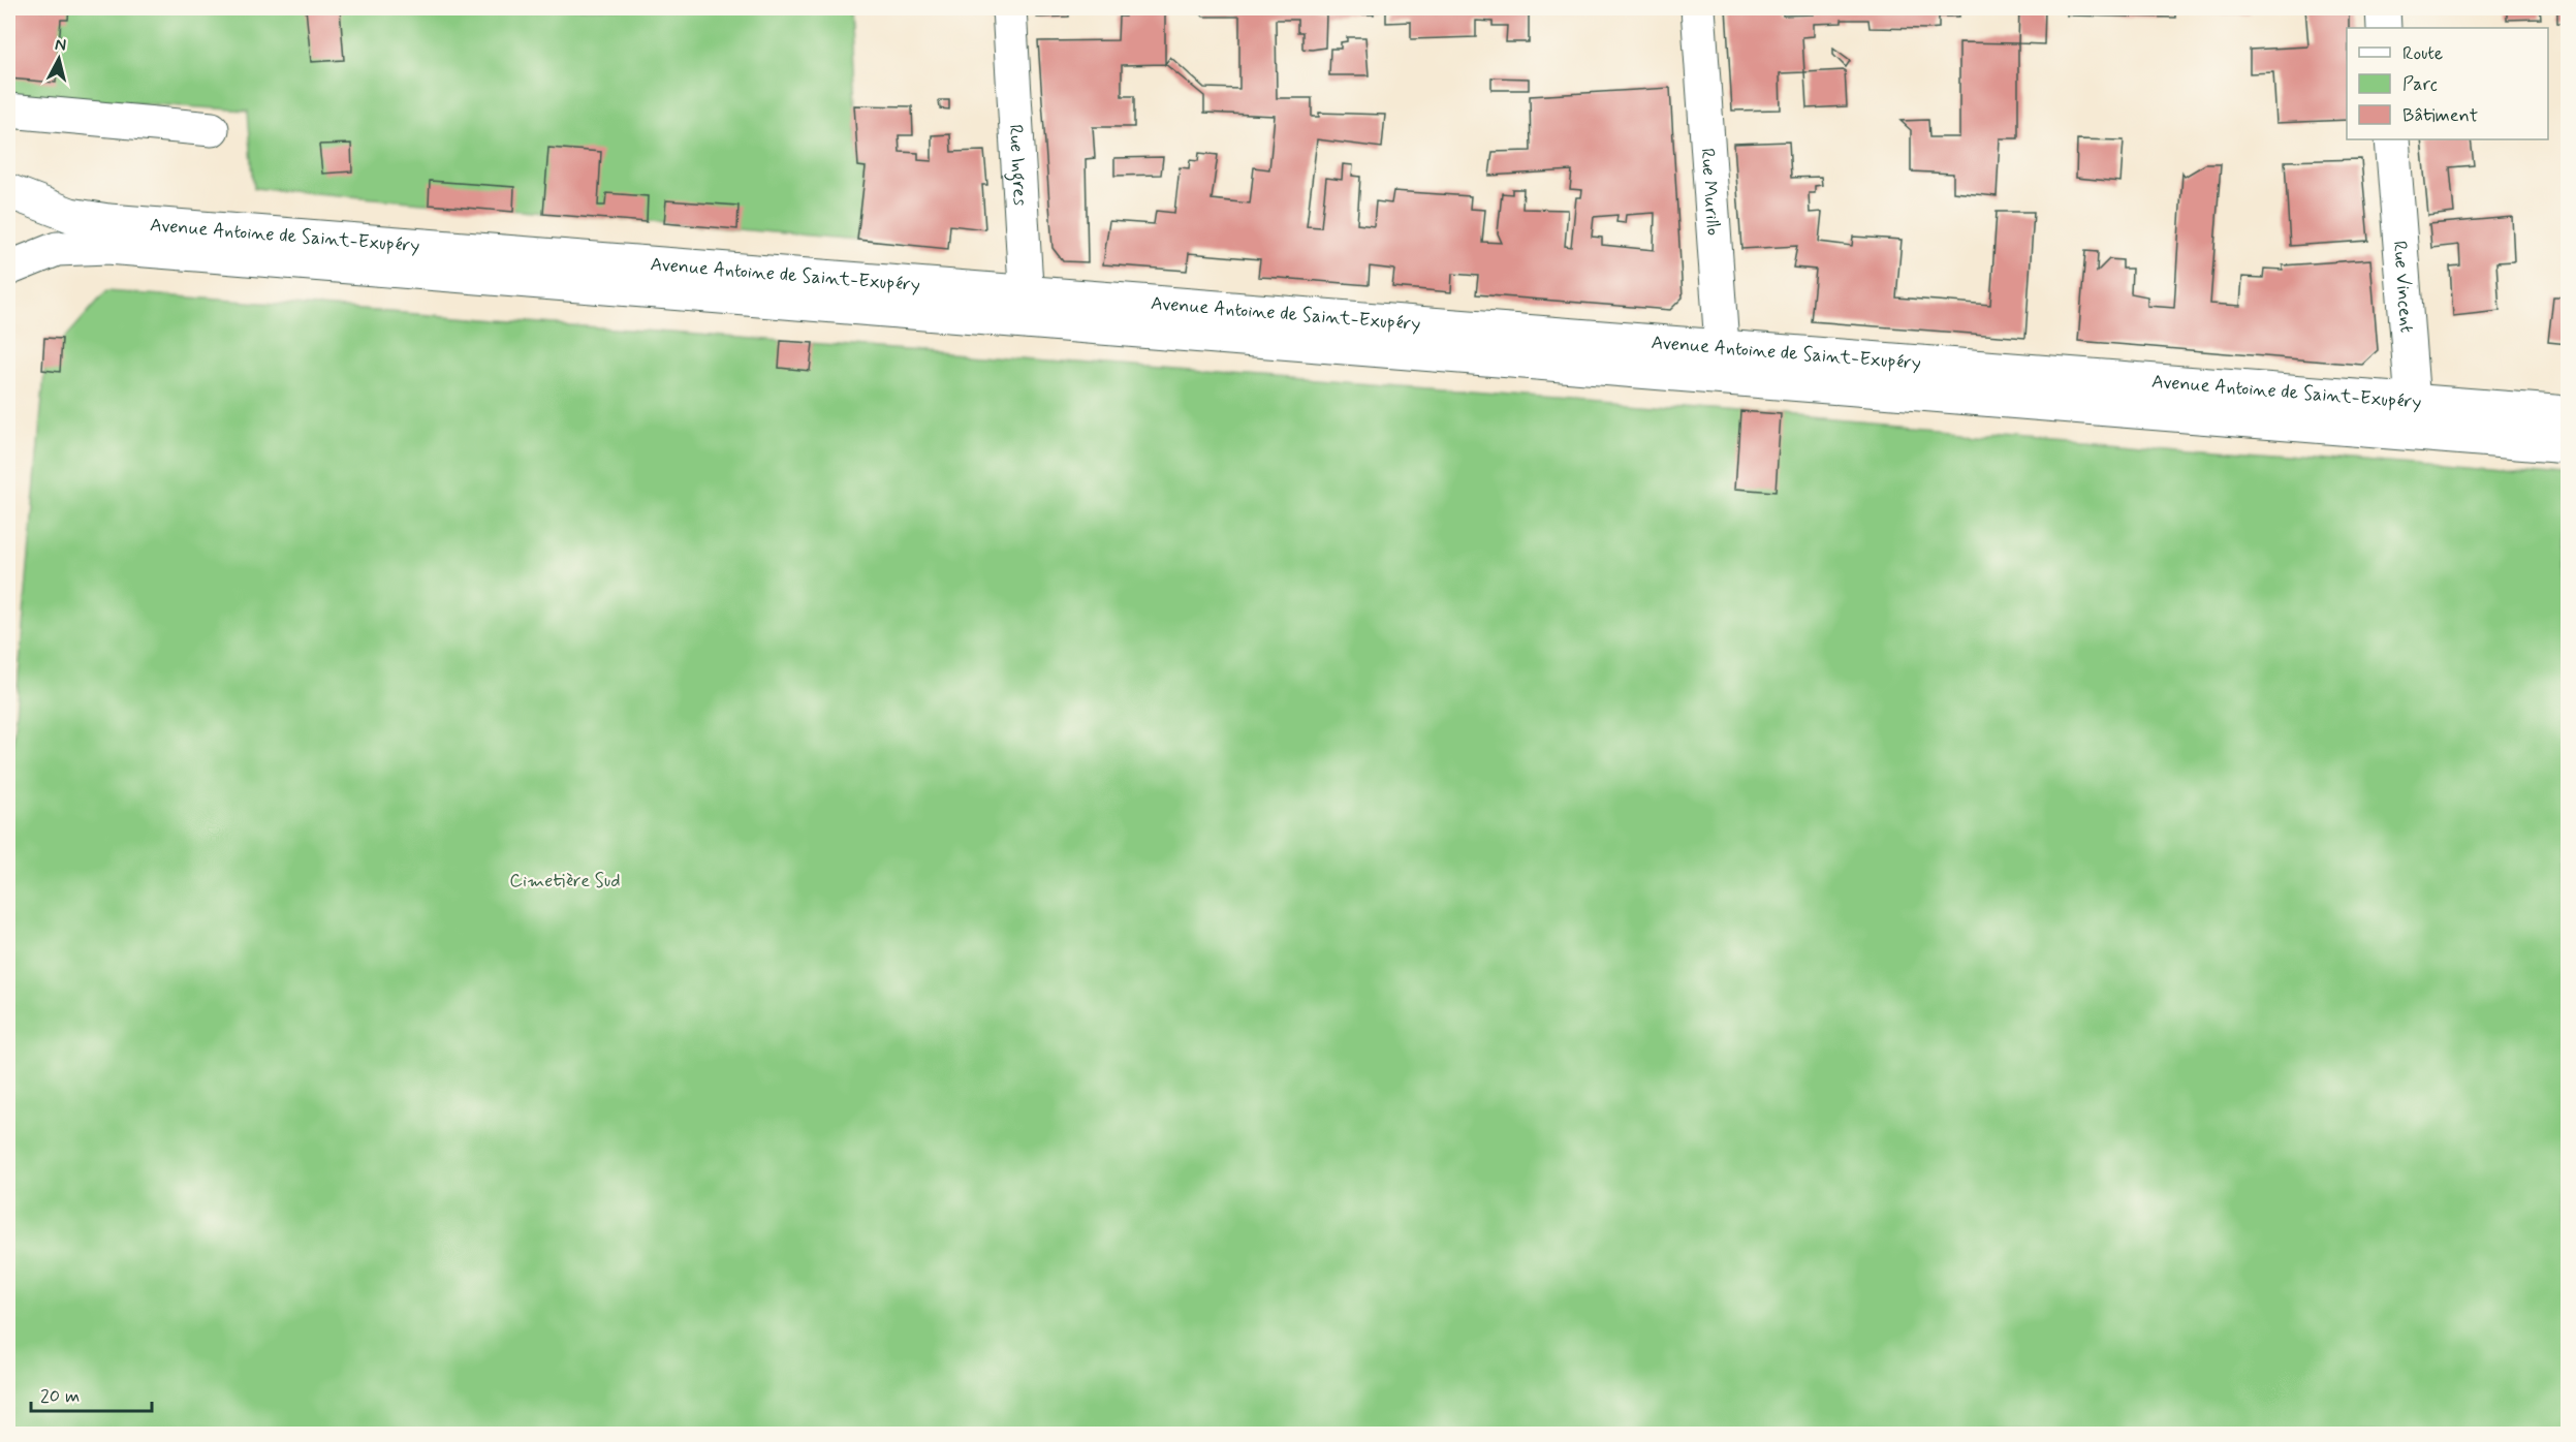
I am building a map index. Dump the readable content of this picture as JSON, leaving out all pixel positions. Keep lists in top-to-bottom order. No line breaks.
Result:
{"streets":{"main road":["Rue Ingres","Rue Murillo","Avenue Antoine de Saint-Exupéry","Rue Vincent"]},"crossings":[["Rue Ingres","Avenue Antoine de Saint-Exupéry"],["Rue Murillo","Avenue Antoine de Saint-Exupéry"],["Avenue Antoine de Saint-Exupéry","Rue Vincent"]],"parks":["Cimetière Sud"],"legend":["Route","Parc","Bâtiment"],"scale_bar":"20 m","north":"top"}
